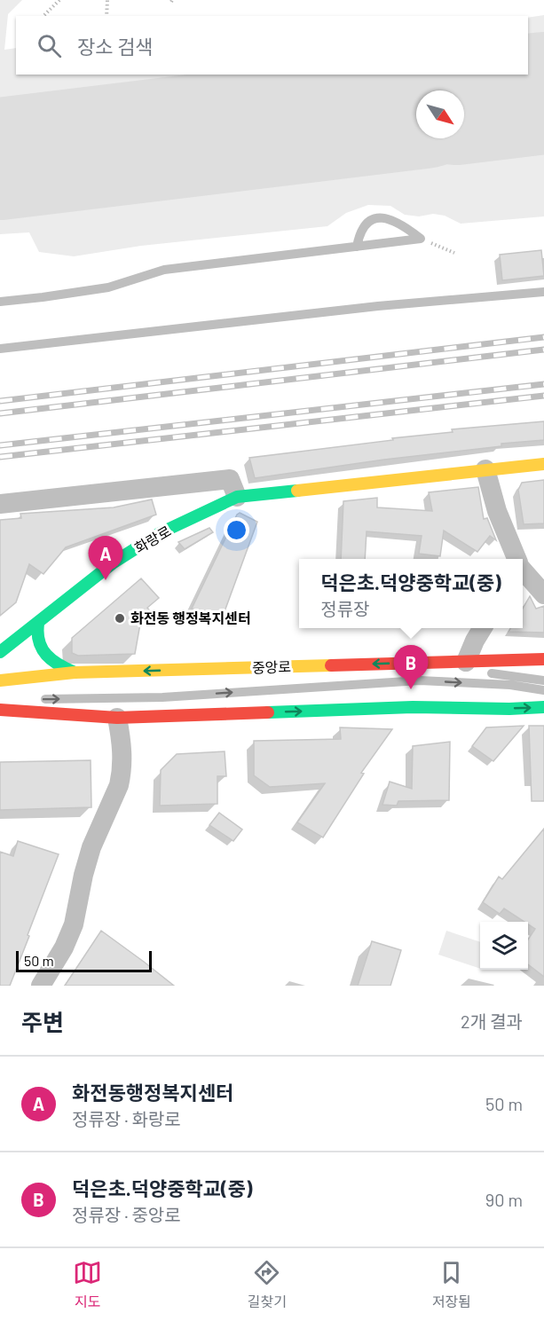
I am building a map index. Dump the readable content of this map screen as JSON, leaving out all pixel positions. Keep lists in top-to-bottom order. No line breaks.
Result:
{"streets":{"main road":["화랑로","중앙로"]},"places":["화전동 행정복지센터"],"scale_bar":"50 m","north":"bottom right","page":{"search":"장소 검색","pins":["A","B"],"popup":["덕은초.덕양중학교(중)","정류장"],"scale":"50 m","heading":["주변","2개 결과"],"list":[{"mark":"A","name":"화전동행정복지센터","note":"정류장 · 화랑로","value":"50 m"},{"mark":"B","name":"덕은초.덕양중학교(중)","note":"정류장 · 중앙로","value":"90 m"}],"nav":["지도","길찾기","저장됨"]}}
